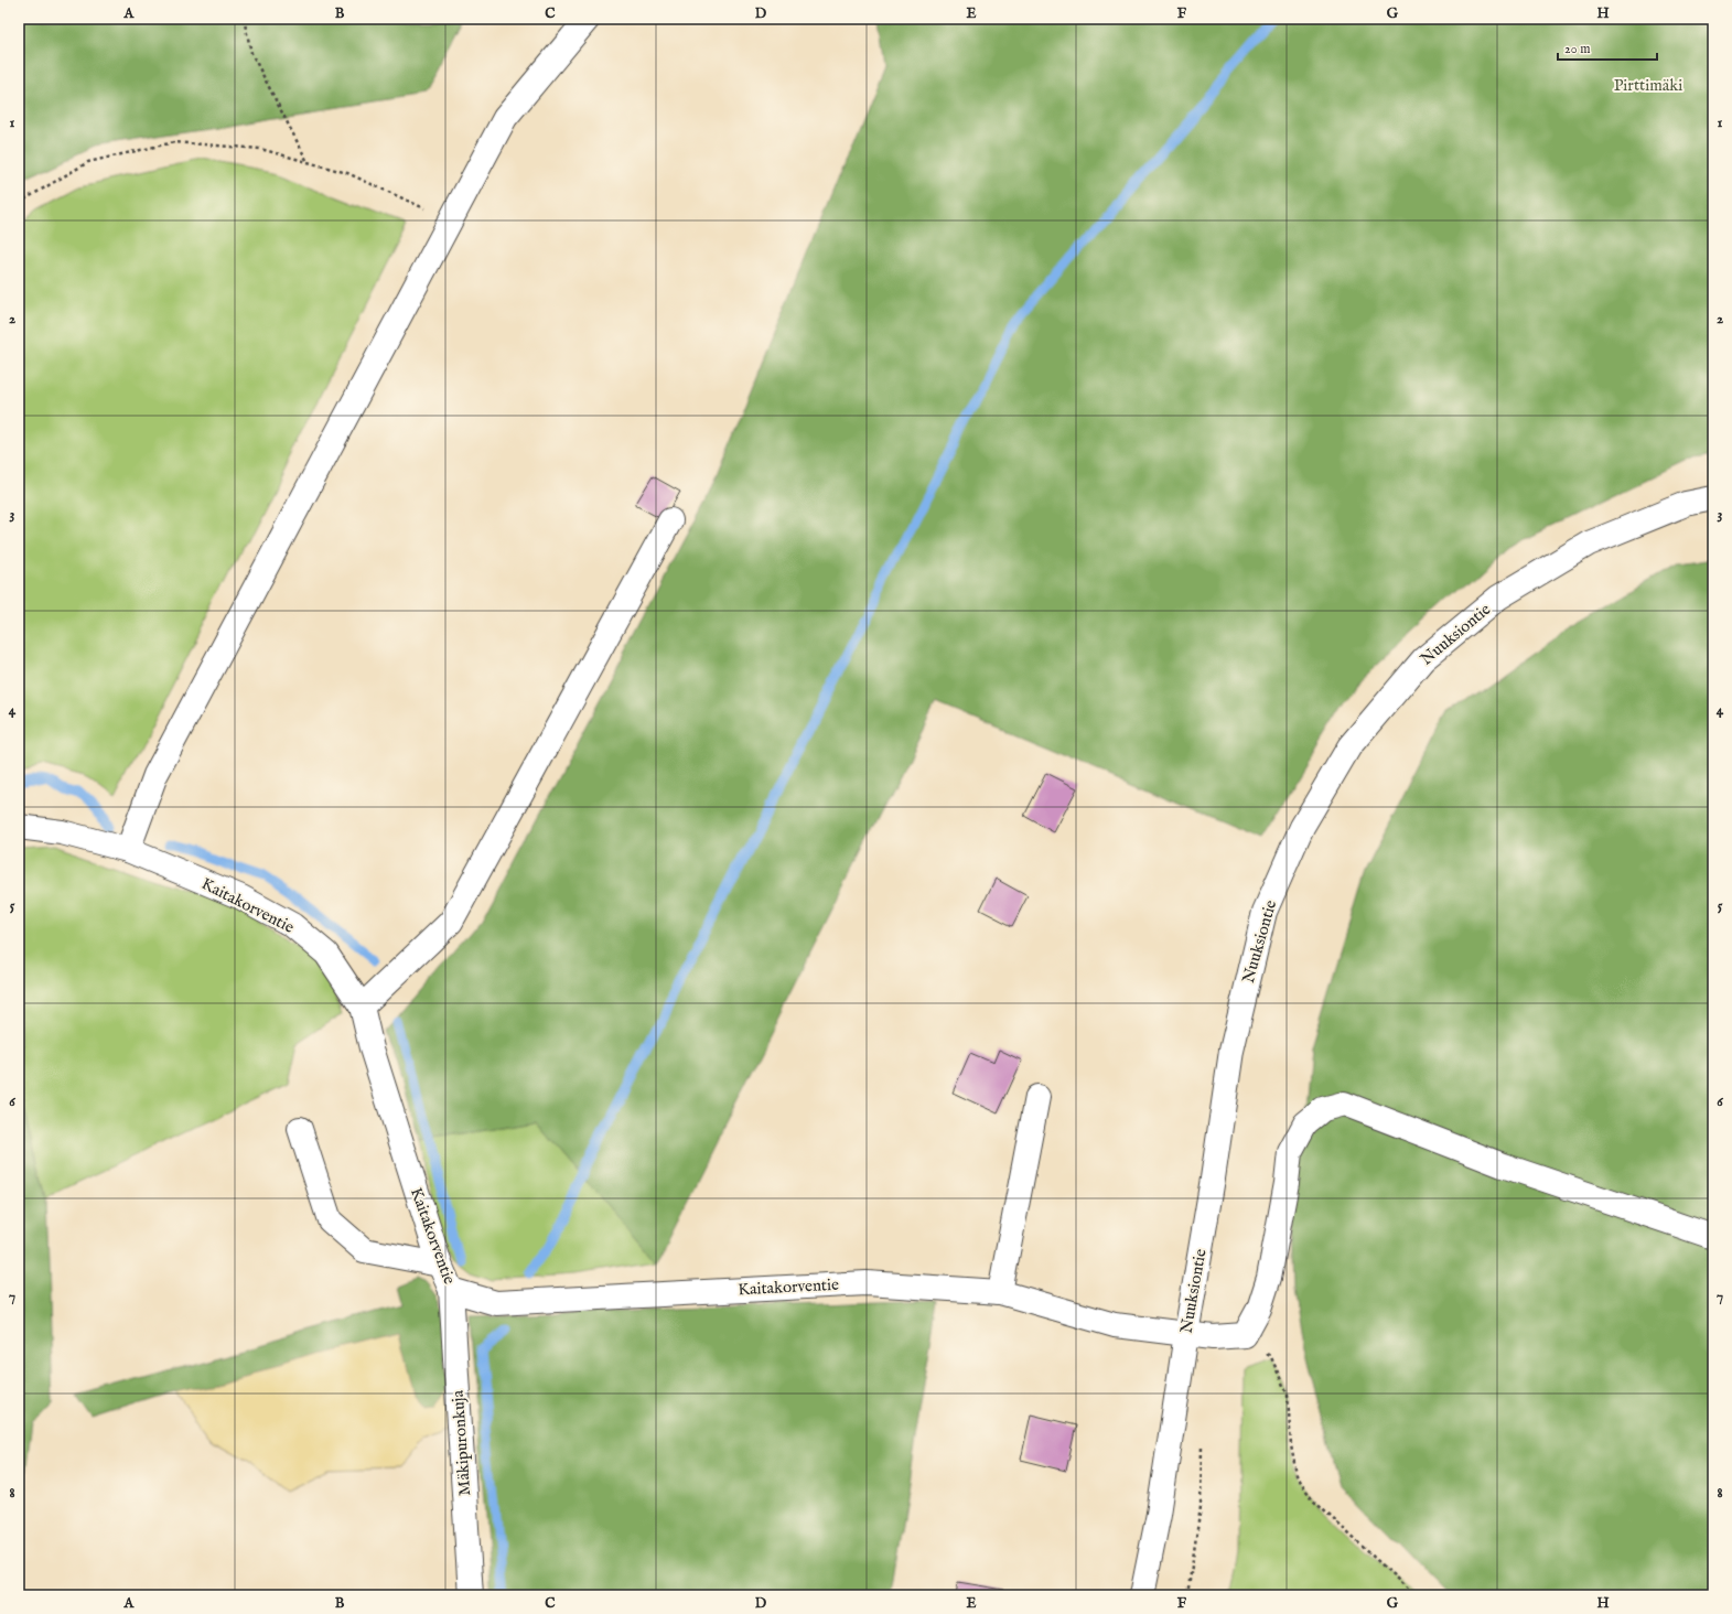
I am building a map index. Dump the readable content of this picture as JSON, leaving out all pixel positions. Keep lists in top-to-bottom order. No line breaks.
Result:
{"streets":{"street":["Nuuksiontie","Kaitakorventie","Mäkipuronkuja"]},"crossings":[["Nuuksiontie","Kaitakorventie"],["Kaitakorventie","Mäkipuronkuja"]],"parks":["Pirttimäki"],"scale_bar":"20 m","grid":{"columns":["A","B","C","D","E","F","G","H"],"rows":["1","2","3","4","5","6","7","8"]}}
